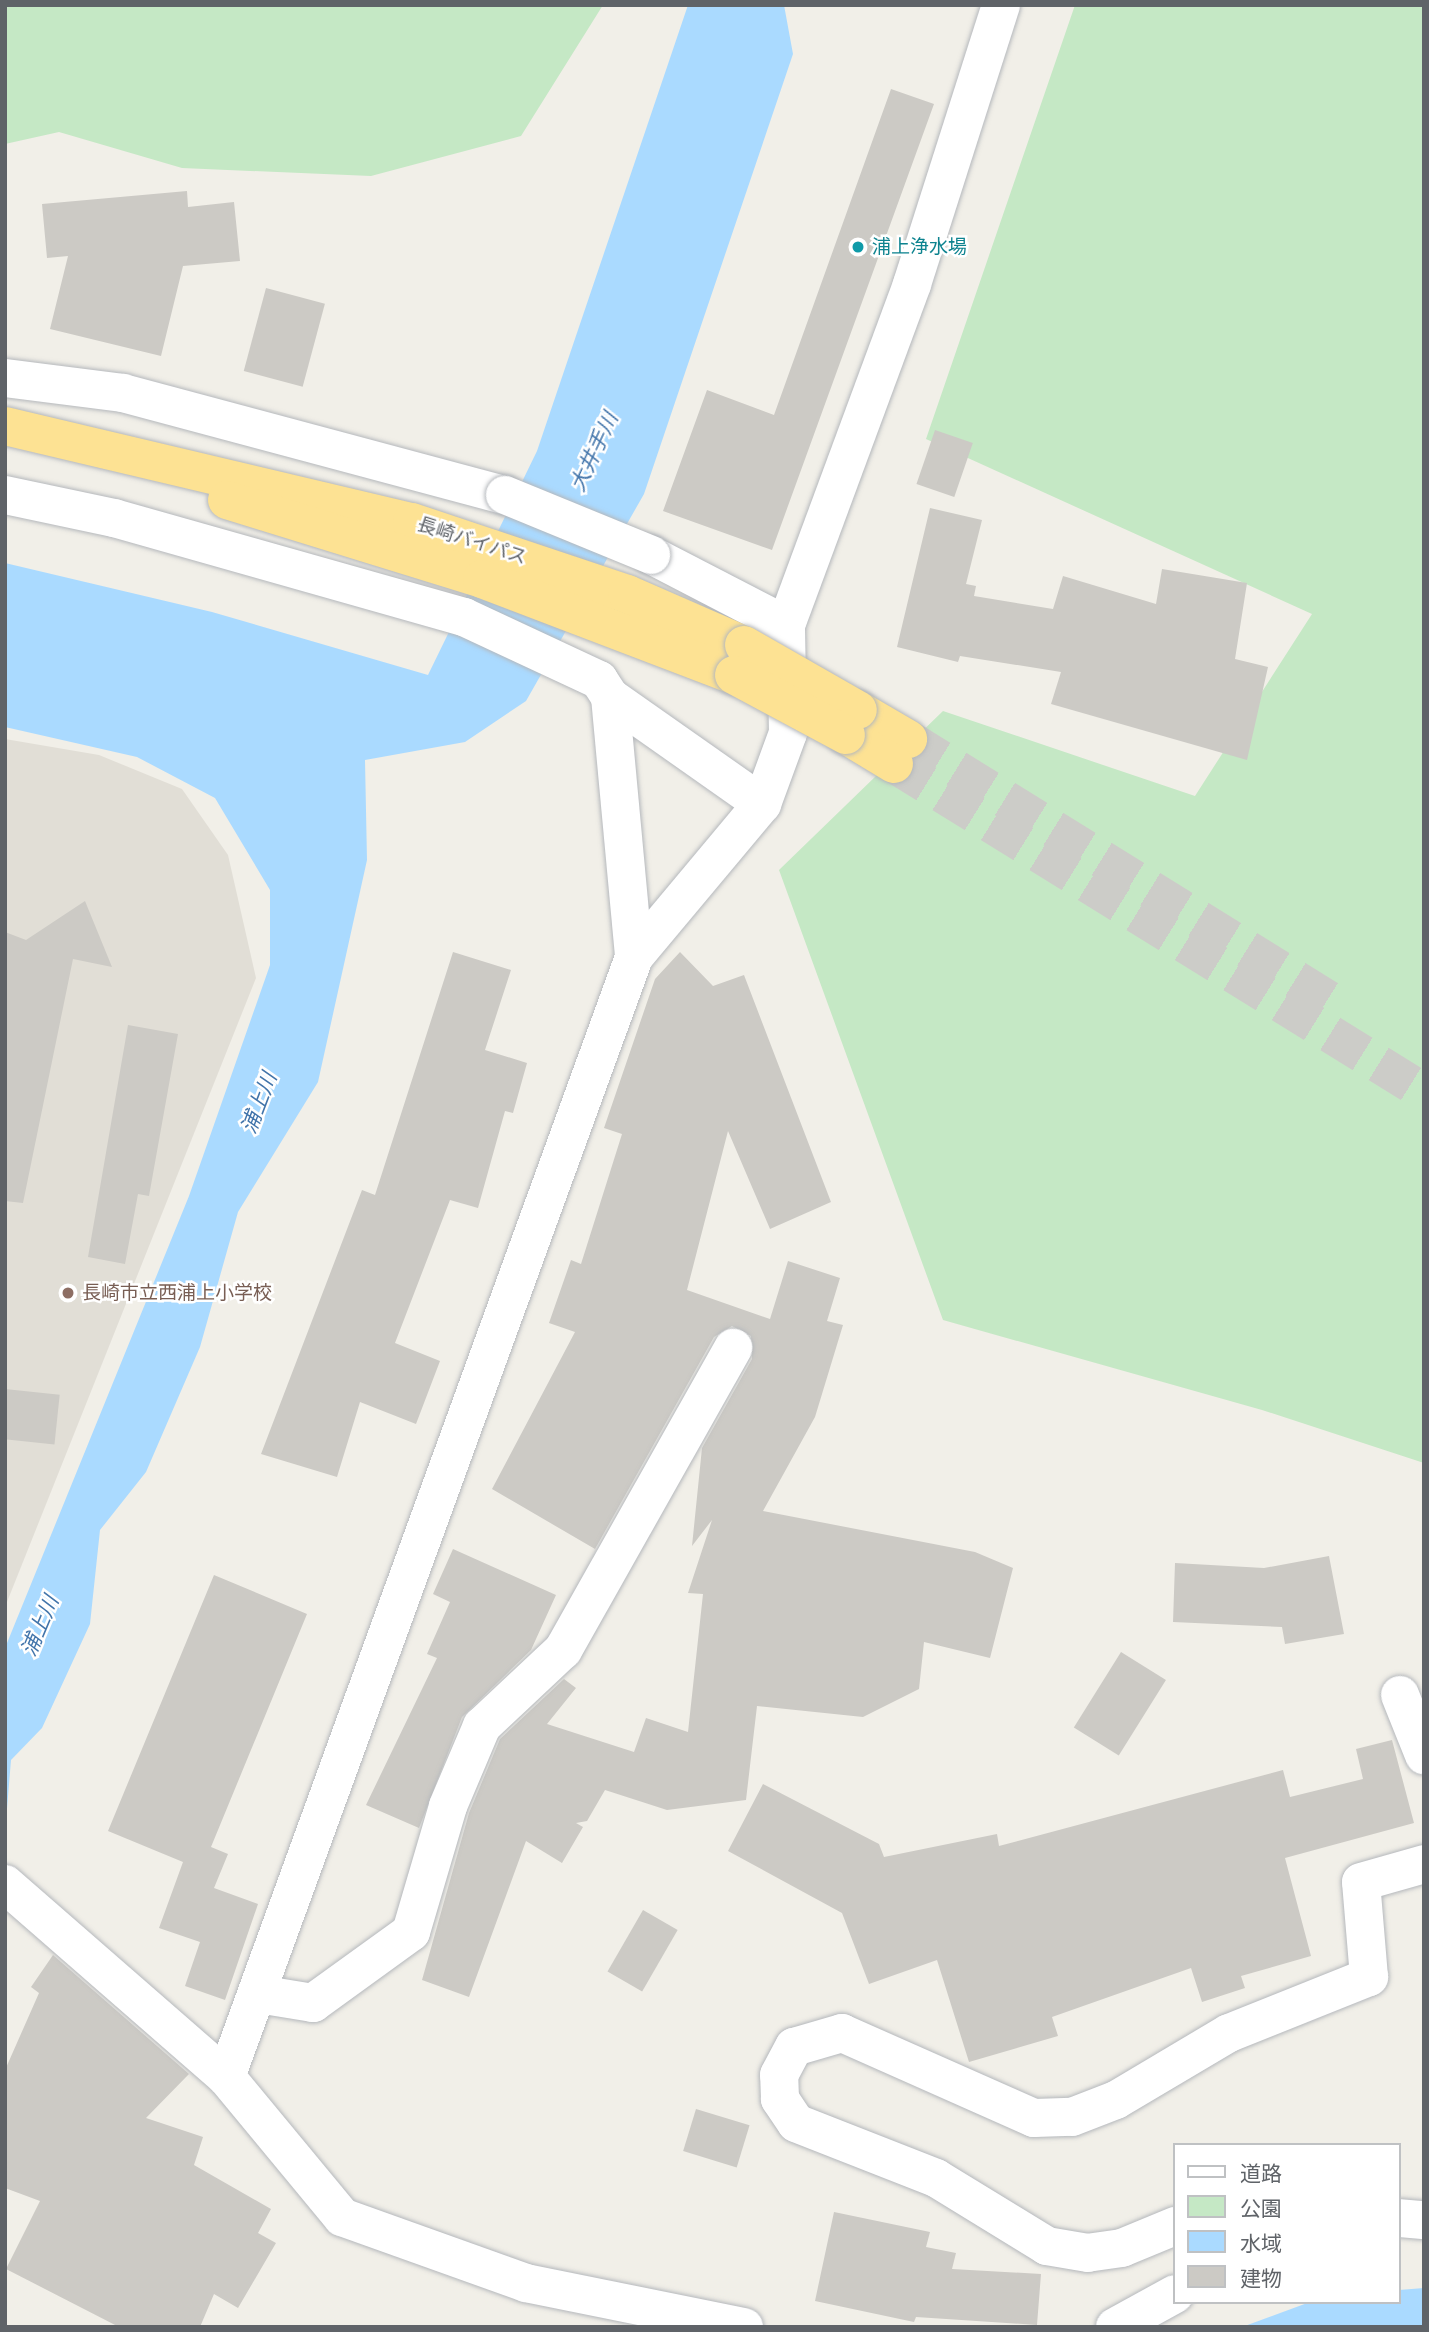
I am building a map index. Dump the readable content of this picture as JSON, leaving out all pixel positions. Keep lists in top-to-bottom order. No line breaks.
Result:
{"streets":{"highway":["長崎バイパス"]},"water":["大井手川","浦上川"],"places":["浦上浄水場","長崎市立西浦上小学校"],"legend":["道路","公園","水域","建物"]}
